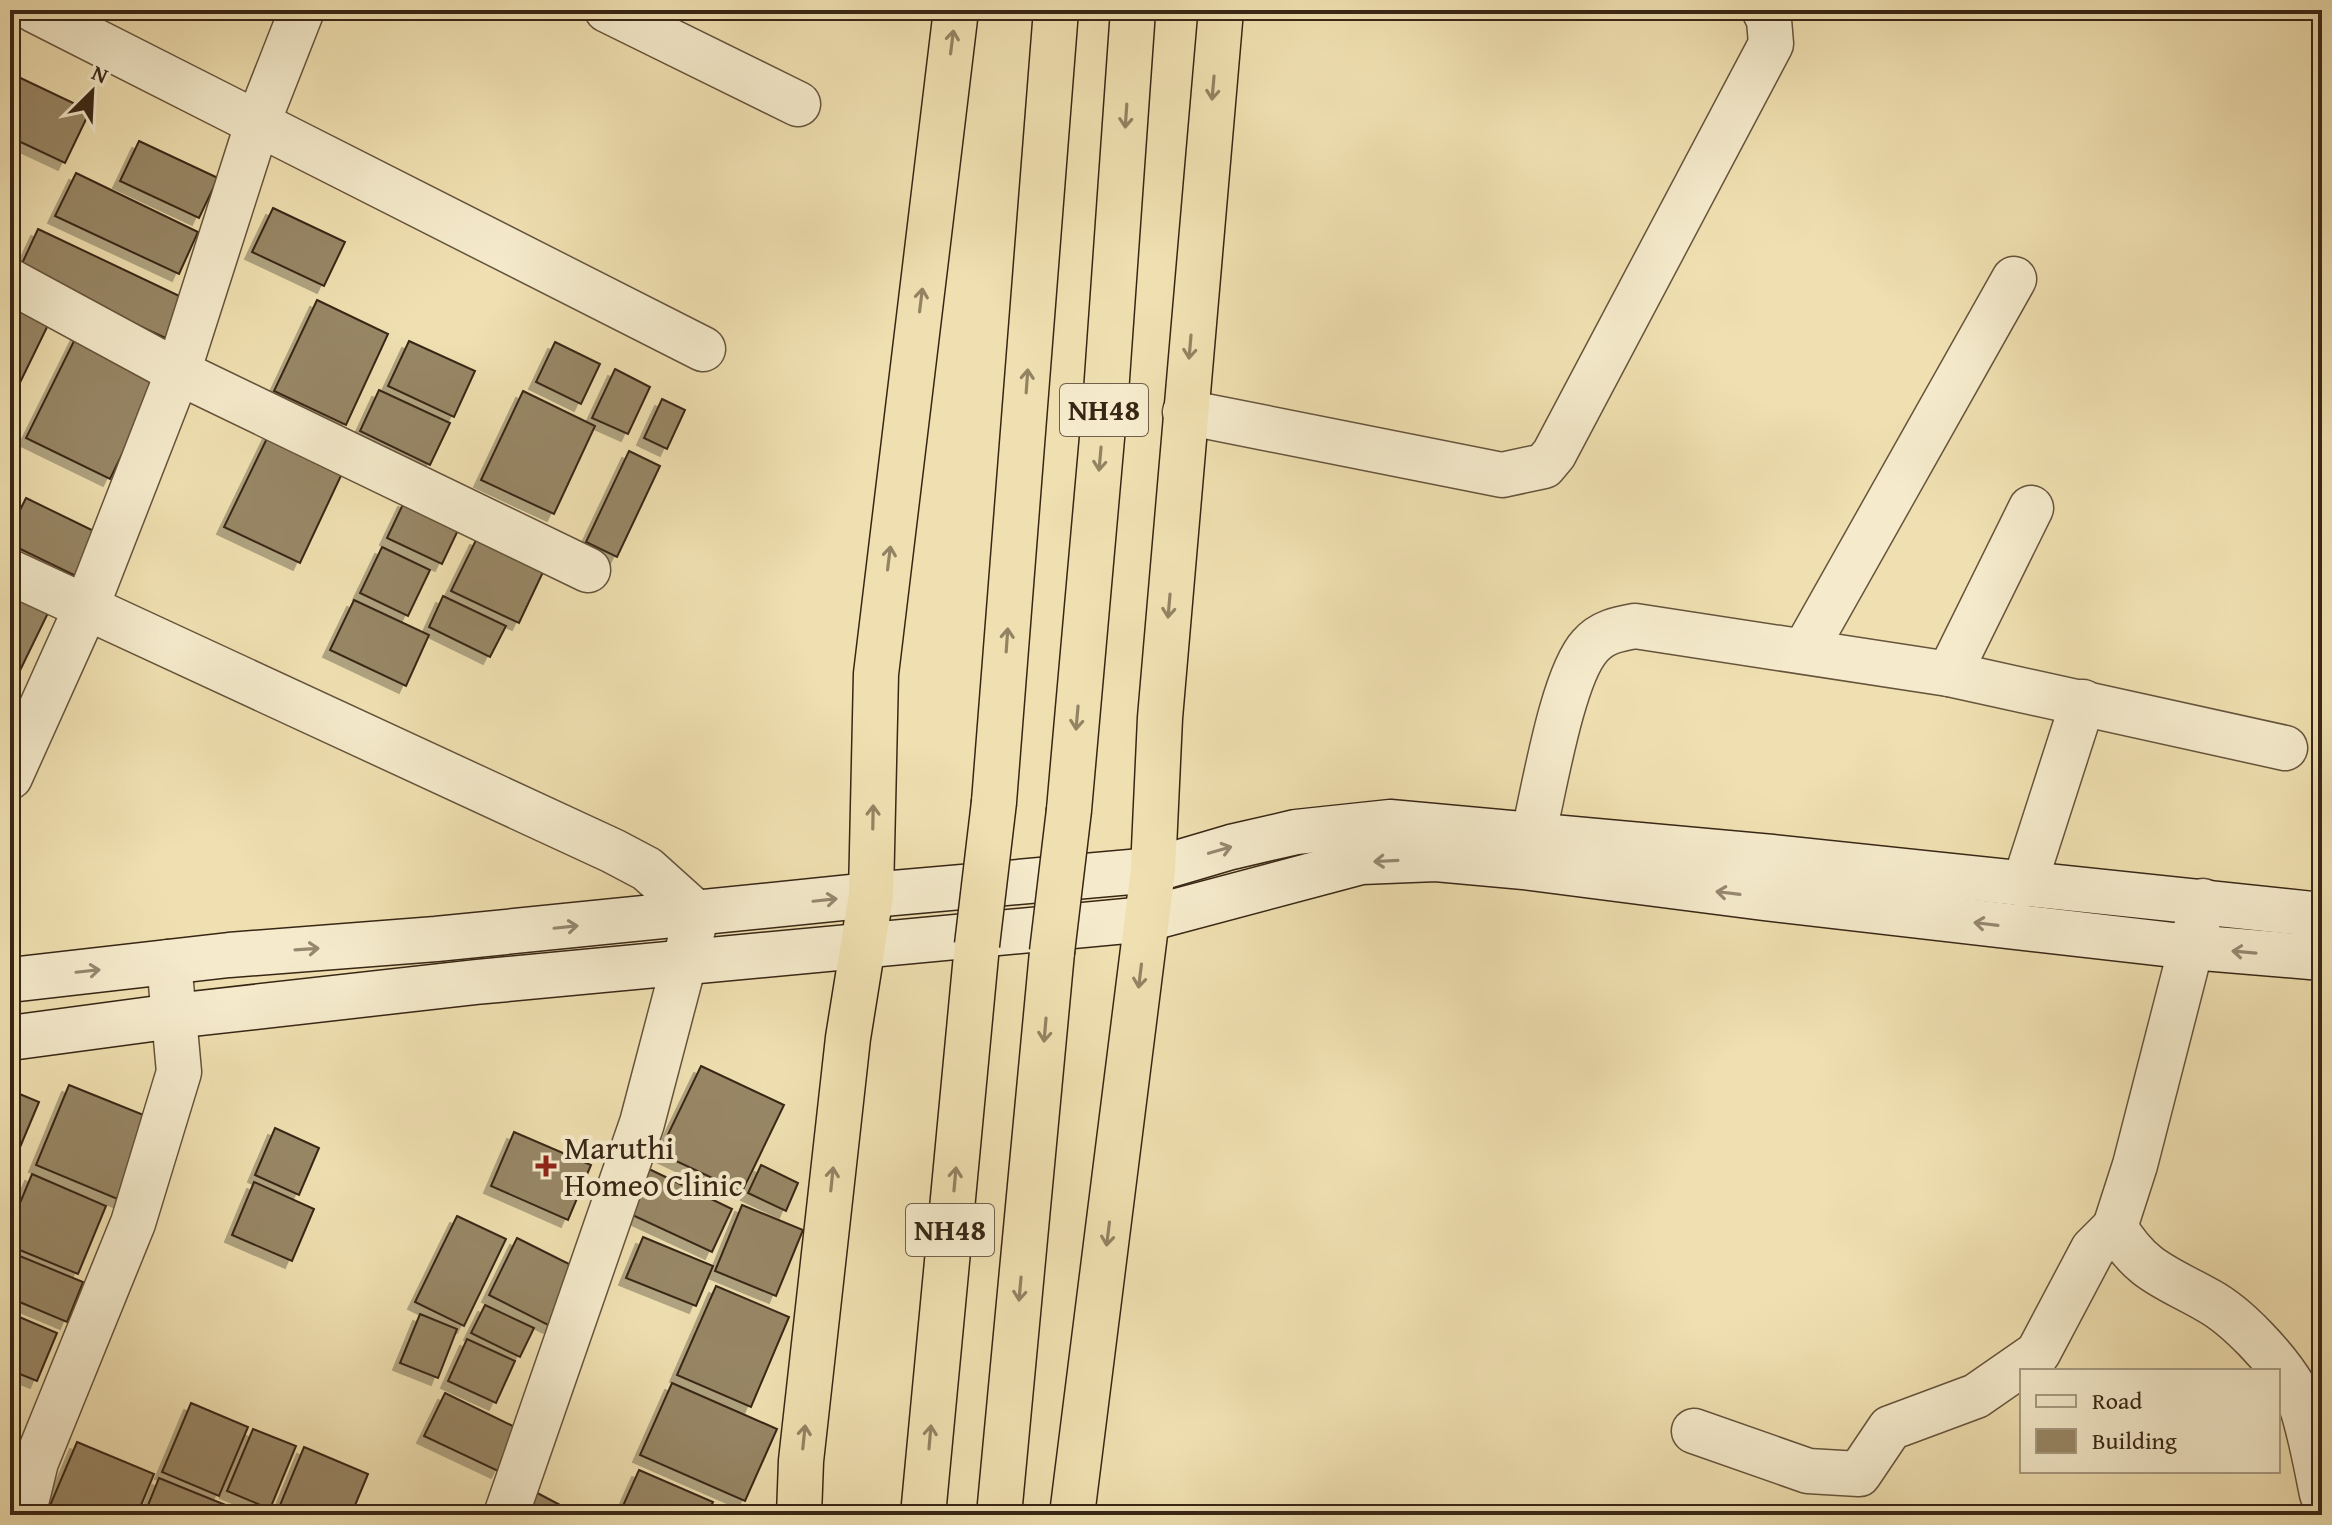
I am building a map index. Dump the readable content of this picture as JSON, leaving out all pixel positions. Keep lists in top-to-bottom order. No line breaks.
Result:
{"streets":{"highway":["NH48"]},"places":{"health":["Maruthi Homeo Clinic"]},"legend":["Road","Building"],"north":"top right"}
